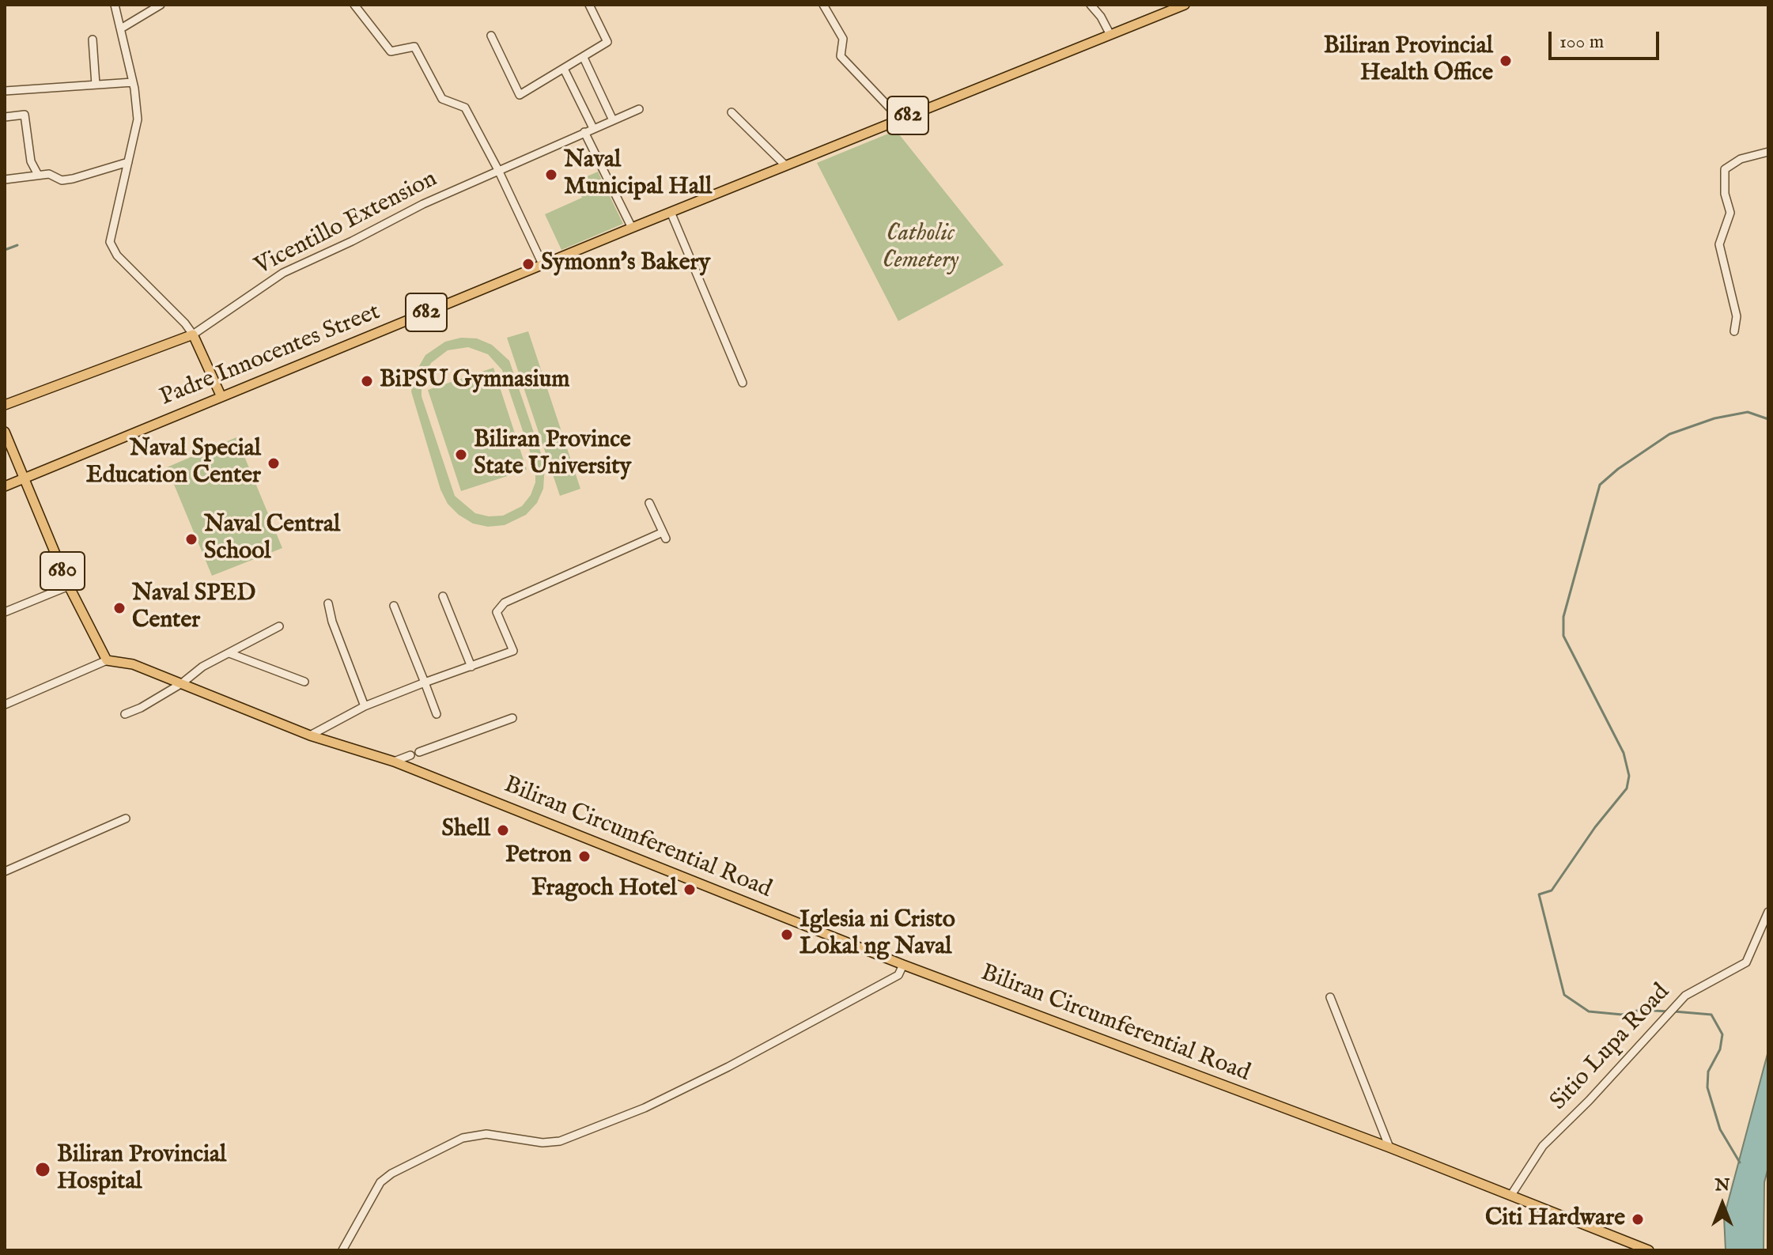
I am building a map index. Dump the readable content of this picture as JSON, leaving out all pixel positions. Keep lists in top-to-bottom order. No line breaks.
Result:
{"streets":{"main road":["682","Vicentillo Extension","Padre Innocentes Street","680","Biliran Circumferential Road"],"street":["Sitio Lupa Road"]},"crossings":[["Padre Innocentes Street","680"],["680","Biliran Circumferential Road"],["Biliran Circumferential Road","Sitio Lupa Road"]],"parks":["Catholic Cemetery"],"places":["Biliran Provincial Health Office","Naval Municipal Hall","Symonn's Bakery","BiPSU Gymnasium","Biliran Province State University","Naval Special Education Center","Naval Central School","Naval SPED Center","Shell","Petron","Fragoch Hotel","Iglesia ni Cristo Lokal ng Naval","Biliran Provincial Hospital","Citi Hardware"],"scale_bar":"100 m","north":"top"}
